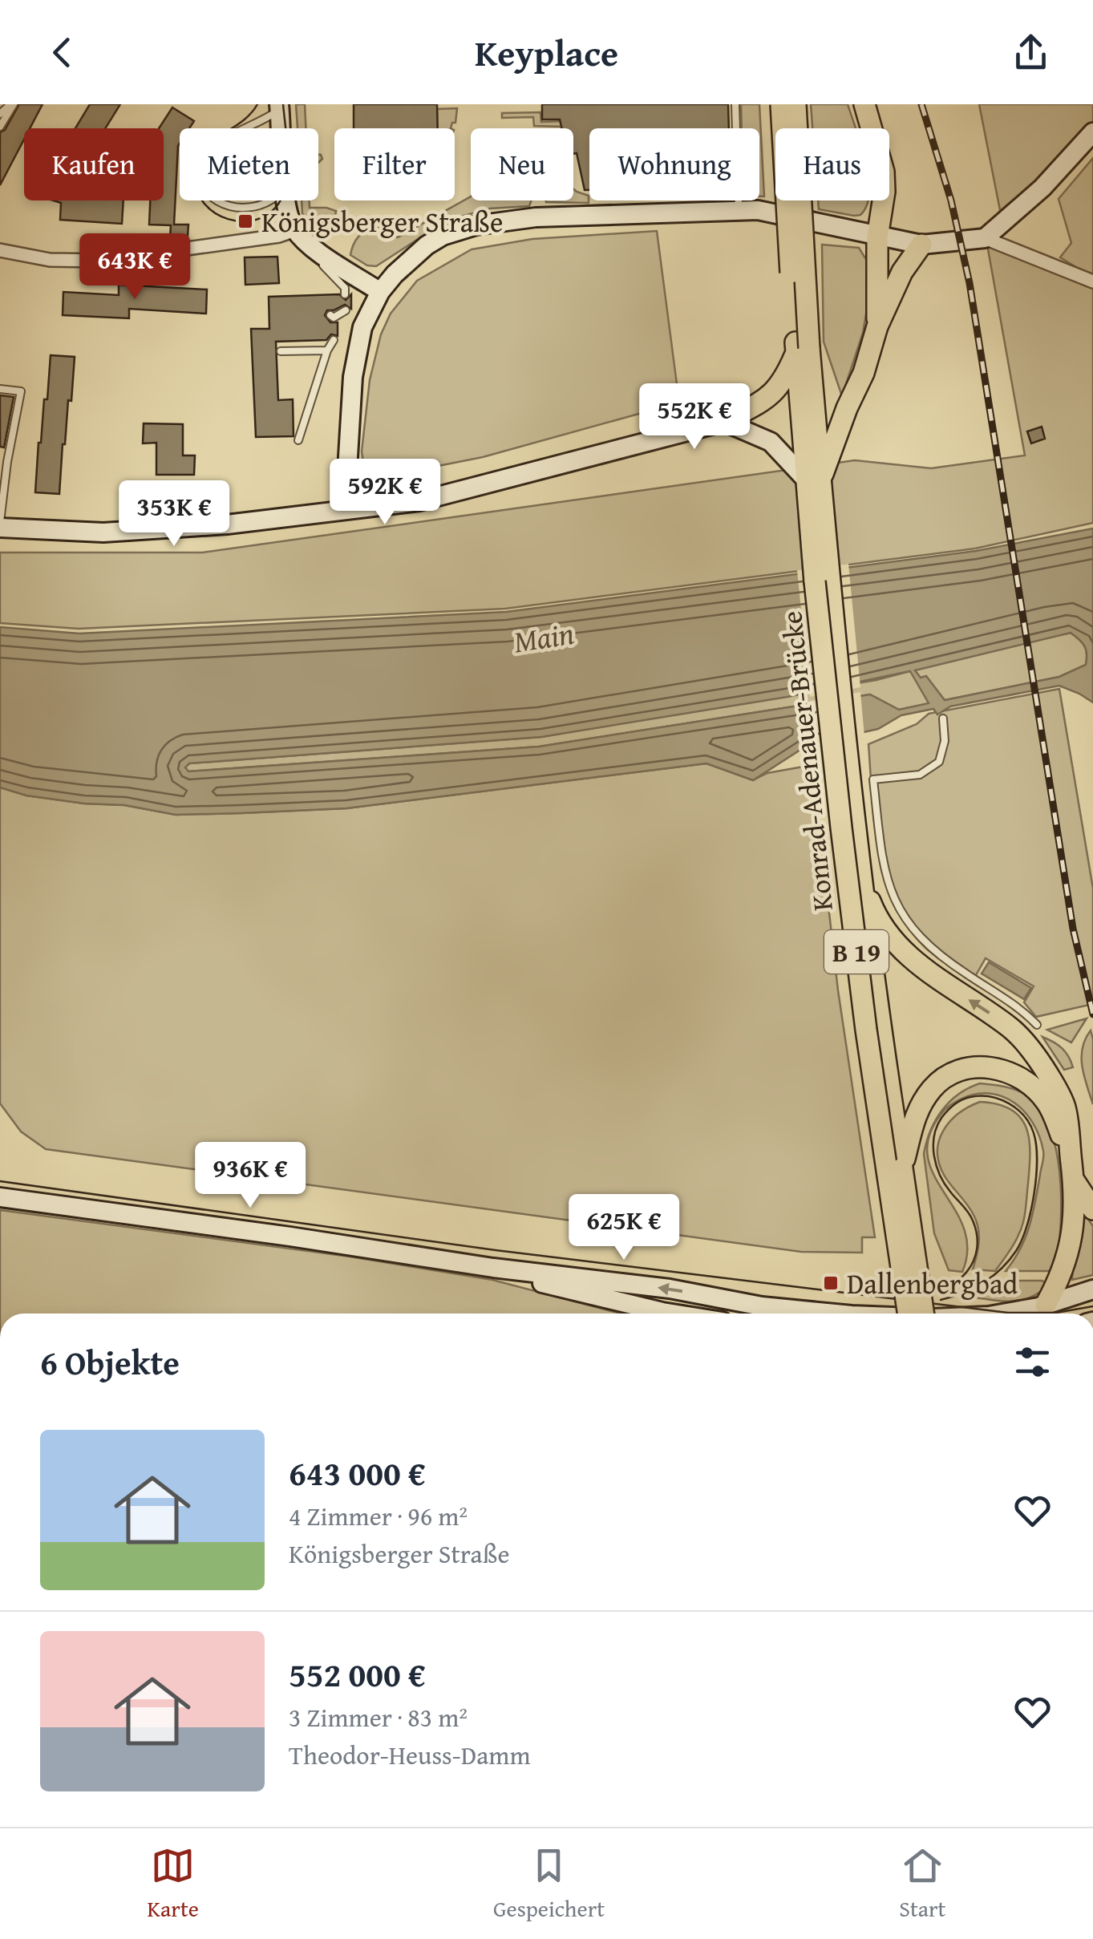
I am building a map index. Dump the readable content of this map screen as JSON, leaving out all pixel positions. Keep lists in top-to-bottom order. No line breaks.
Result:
{"streets":{"main road":["Konrad-Adenauer-Brücke","B 19"]},"crossings":[["Konrad-Adenauer-Brücke","B 19"]],"water":["Main"],"places":{"transit":["Königsberger Straße","Dallenbergbad"]},"page":{"header":"Keyplace","chip":["Kaufen","Mieten","Filter","Neu","Wohnung","Haus"],"price":["643K €","552K €","592K €","353K €","936K €","625K €"],"heading":"6 Objekte","list":[{"name":"643 000 €","note":"4 Zimmer · 96 m² · Königsberger Straße"},{"name":"552 000 €","note":"3 Zimmer · 83 m² · Theodor-Heuss-Damm"}],"tabs":["Karte","Gespeichert","Start"]}}
